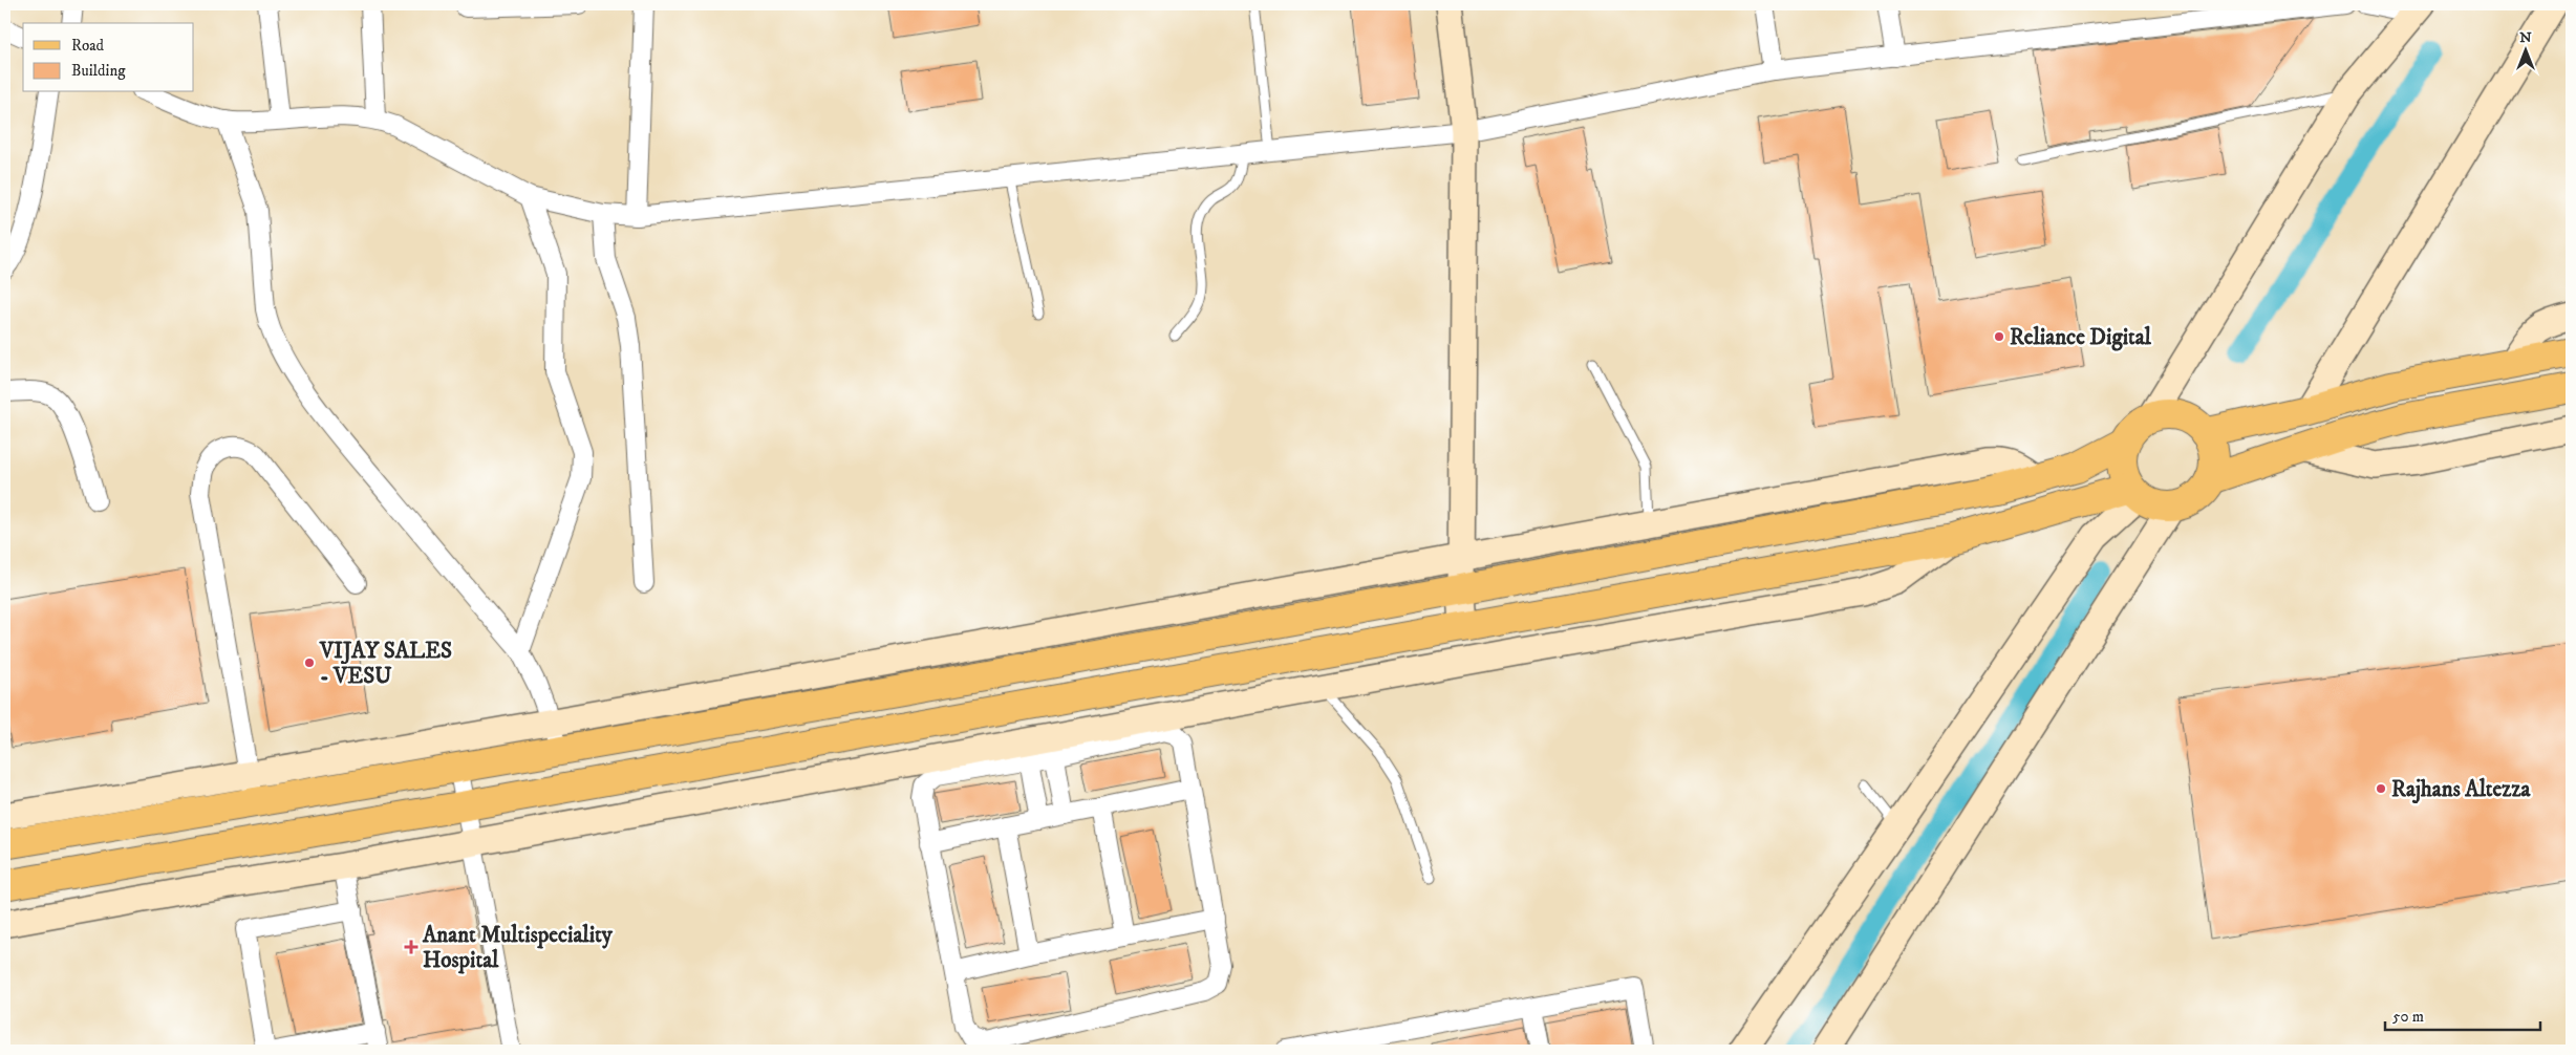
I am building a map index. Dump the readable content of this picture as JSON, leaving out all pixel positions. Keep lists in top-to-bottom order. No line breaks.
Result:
{"places":{"other":["Reliance Digital","VIJAY SALES - VESU","Rajhans Altezza"],"health":["Anant Multispeciality Hospital"]},"legend":["Road","Building"],"scale_bar":"50 m","north":"top"}
